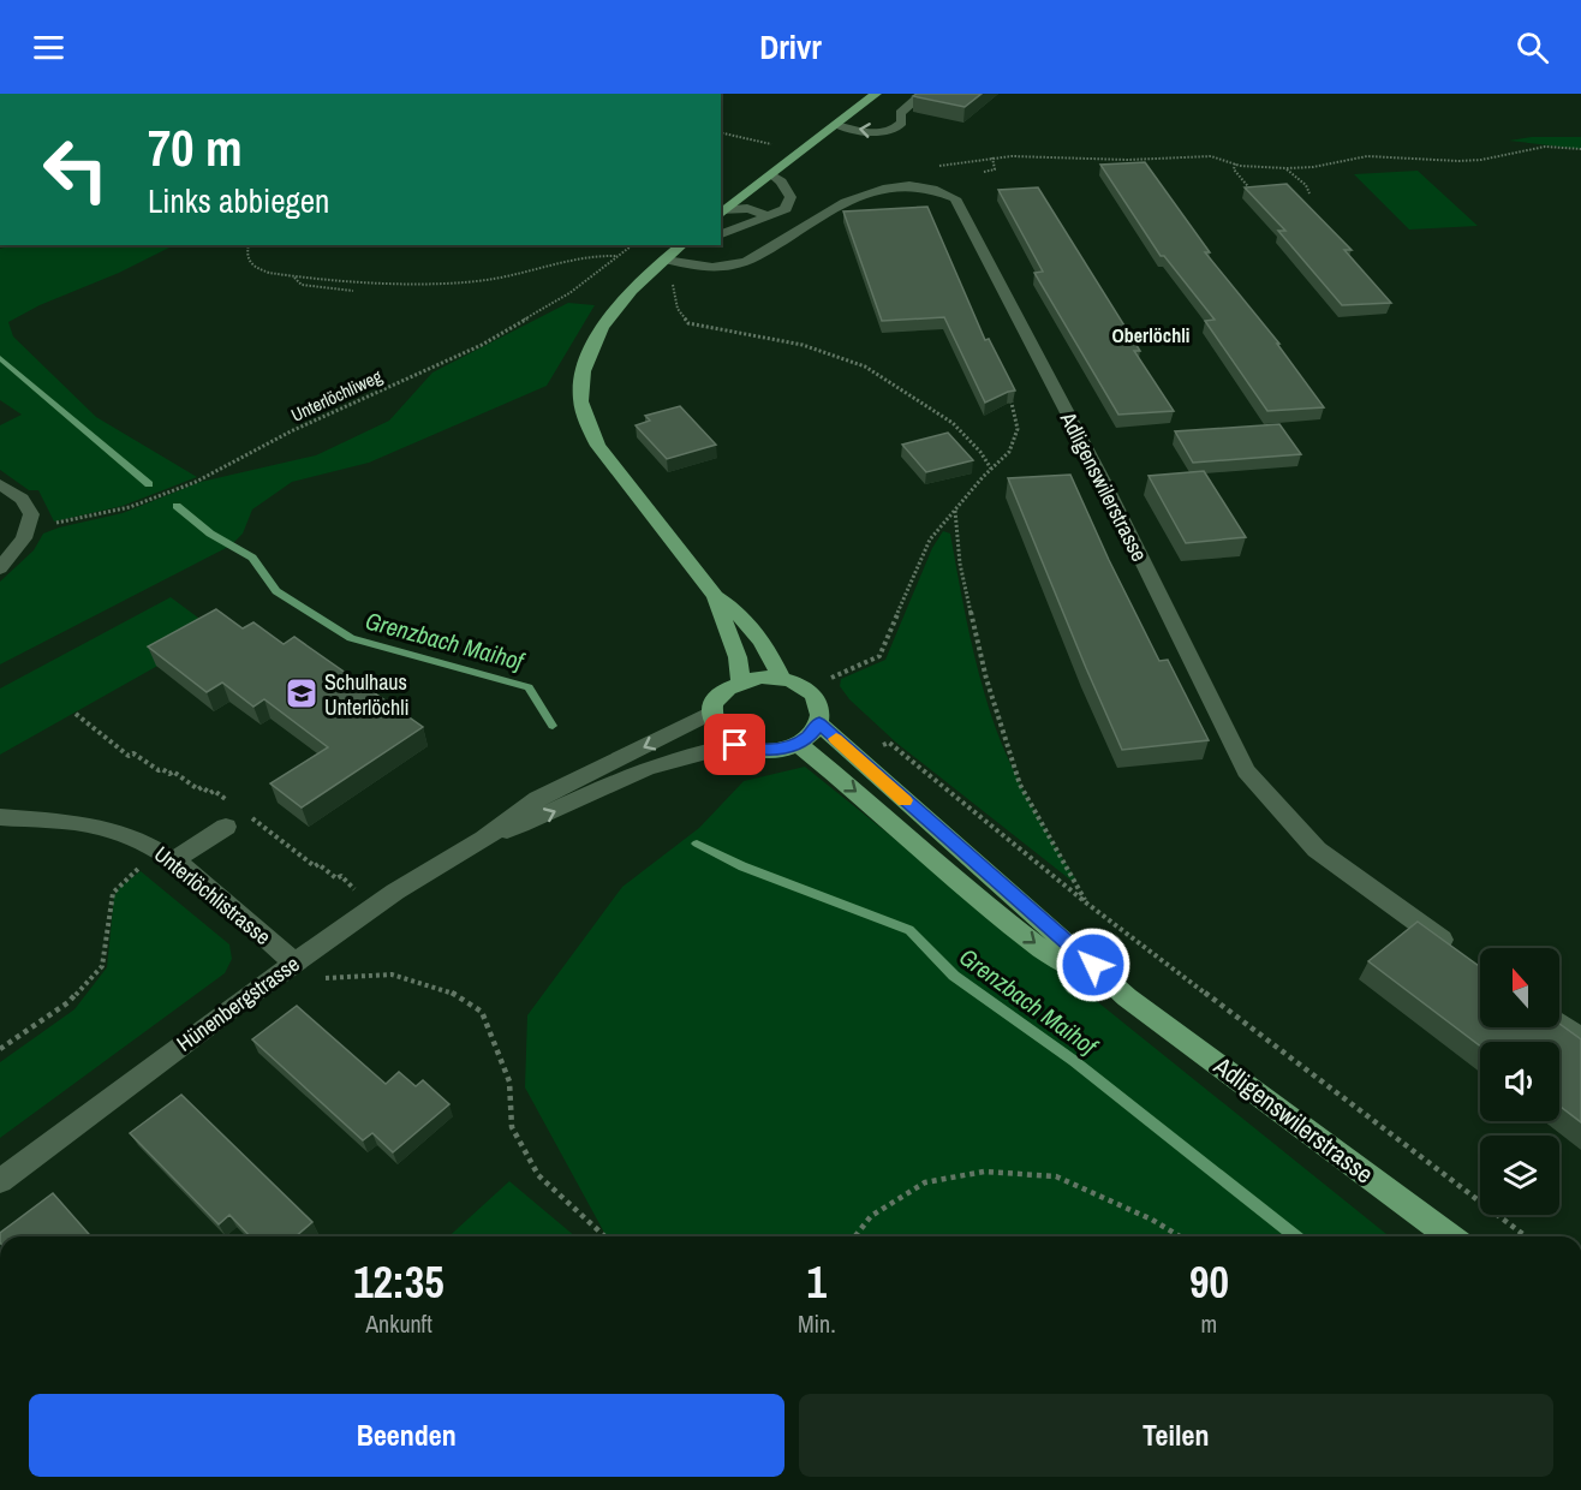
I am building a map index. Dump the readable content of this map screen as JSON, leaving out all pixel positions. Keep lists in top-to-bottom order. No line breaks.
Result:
{"streets":{"main road":["Adligenswilerstrasse"],"street":["Unterlöchlistrasse","Hünenbergstrasse"],"path":["Unterlöchliweg"]},"crossings":[["Adligenswilerstrasse","Hünenbergstrasse"],["Unterlöchlistrasse","Hünenbergstrasse"]],"districts":["Oberlöchli"],"water":["Grenzbach Maihof"],"places":{"school or university":["Schulhaus Unterlöchli"]},"north":"top","page":{"header":"Drivr","turn":["70 m","Links abbiegen"],"eta":["12:35","Ankunft","1","Min.","90","m"],"buttons":["Beenden","Teilen"]}}
